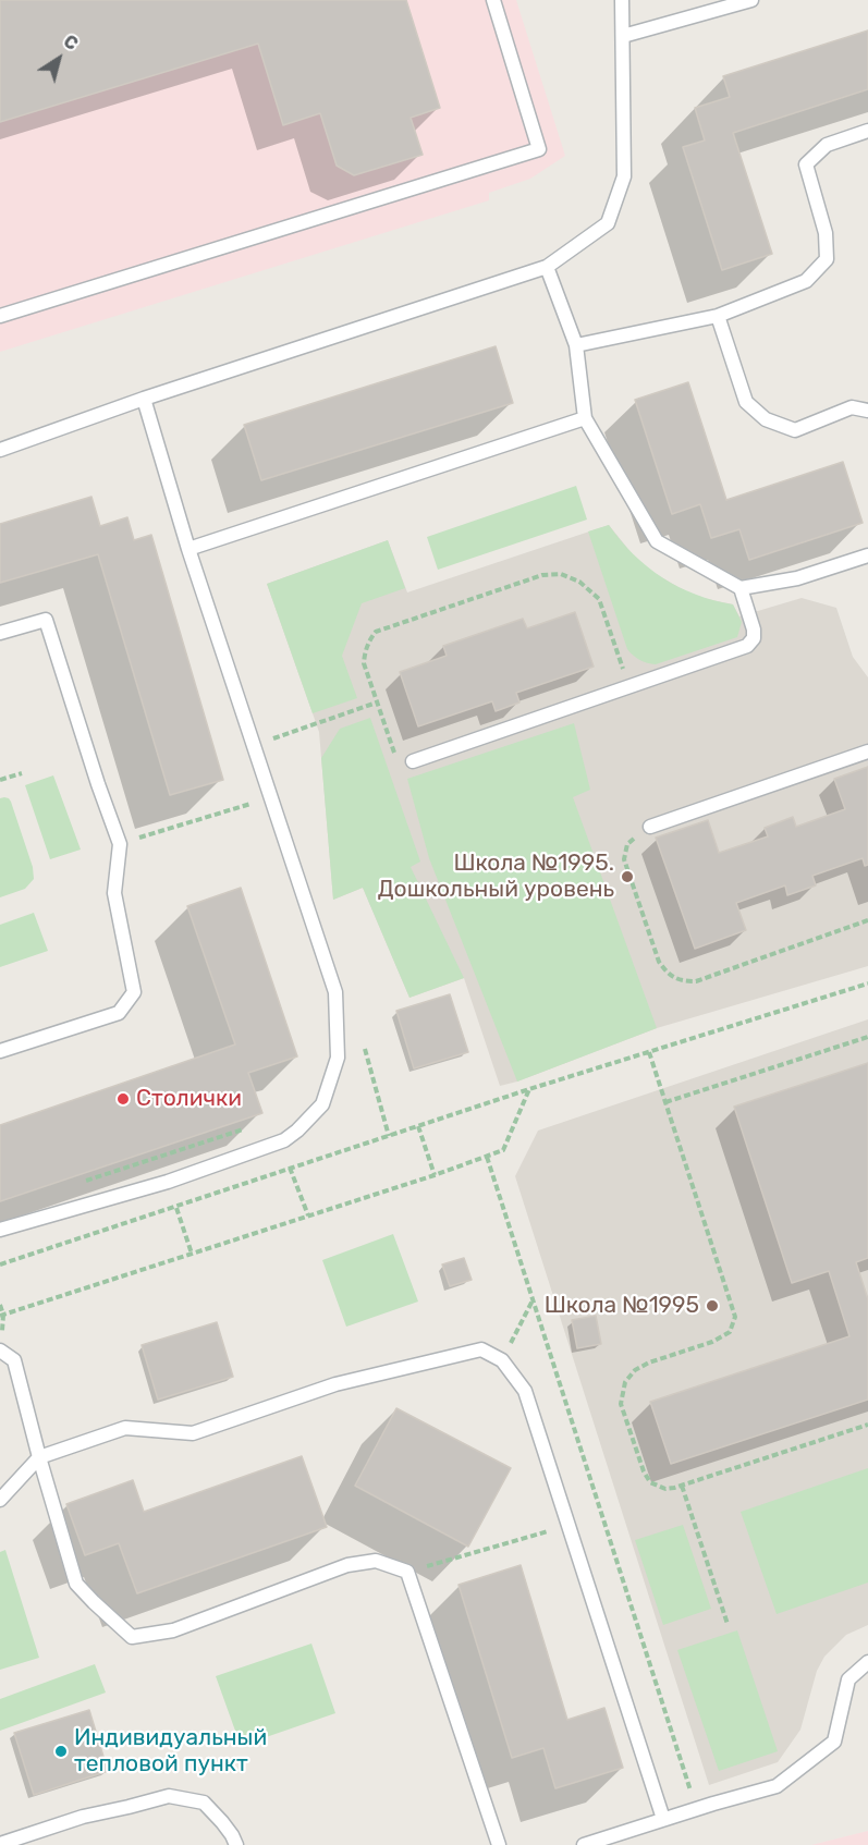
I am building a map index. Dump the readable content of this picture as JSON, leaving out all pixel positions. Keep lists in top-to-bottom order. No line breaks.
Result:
{"places":["Школа №1995. Дошкольный уровень","Столички","Школа №1995","Индивидуальный тепловой пункт"],"north":"top right"}
